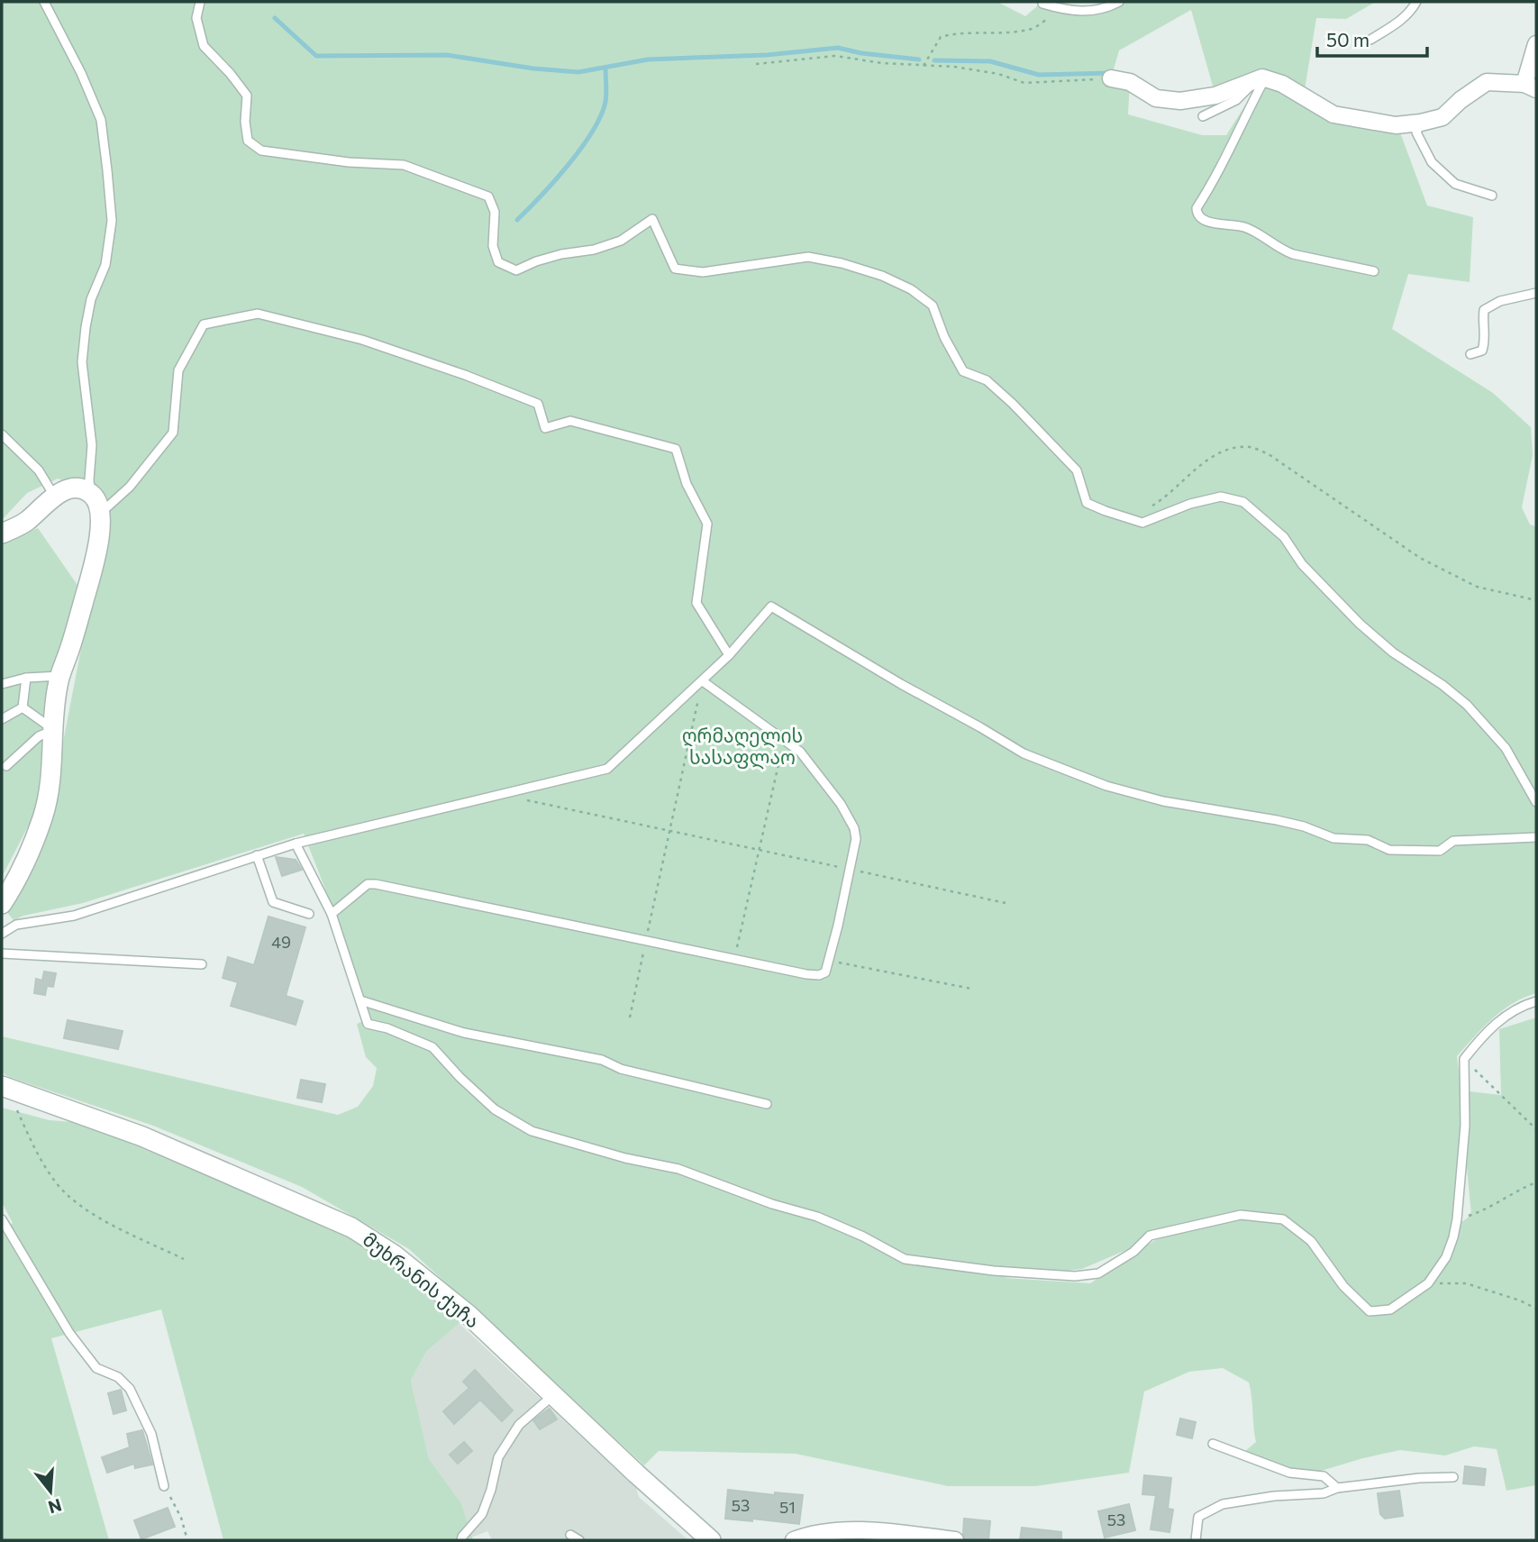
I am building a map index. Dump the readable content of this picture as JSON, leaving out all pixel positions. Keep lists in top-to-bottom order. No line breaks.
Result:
{"streets":{"street":["მუხრანის ქუჩა"]},"parks":["ღრმაღელის სასაფლაო"],"house_numbers":["49","53","51","53"],"scale_bar":"50 m","north":"bottom"}
